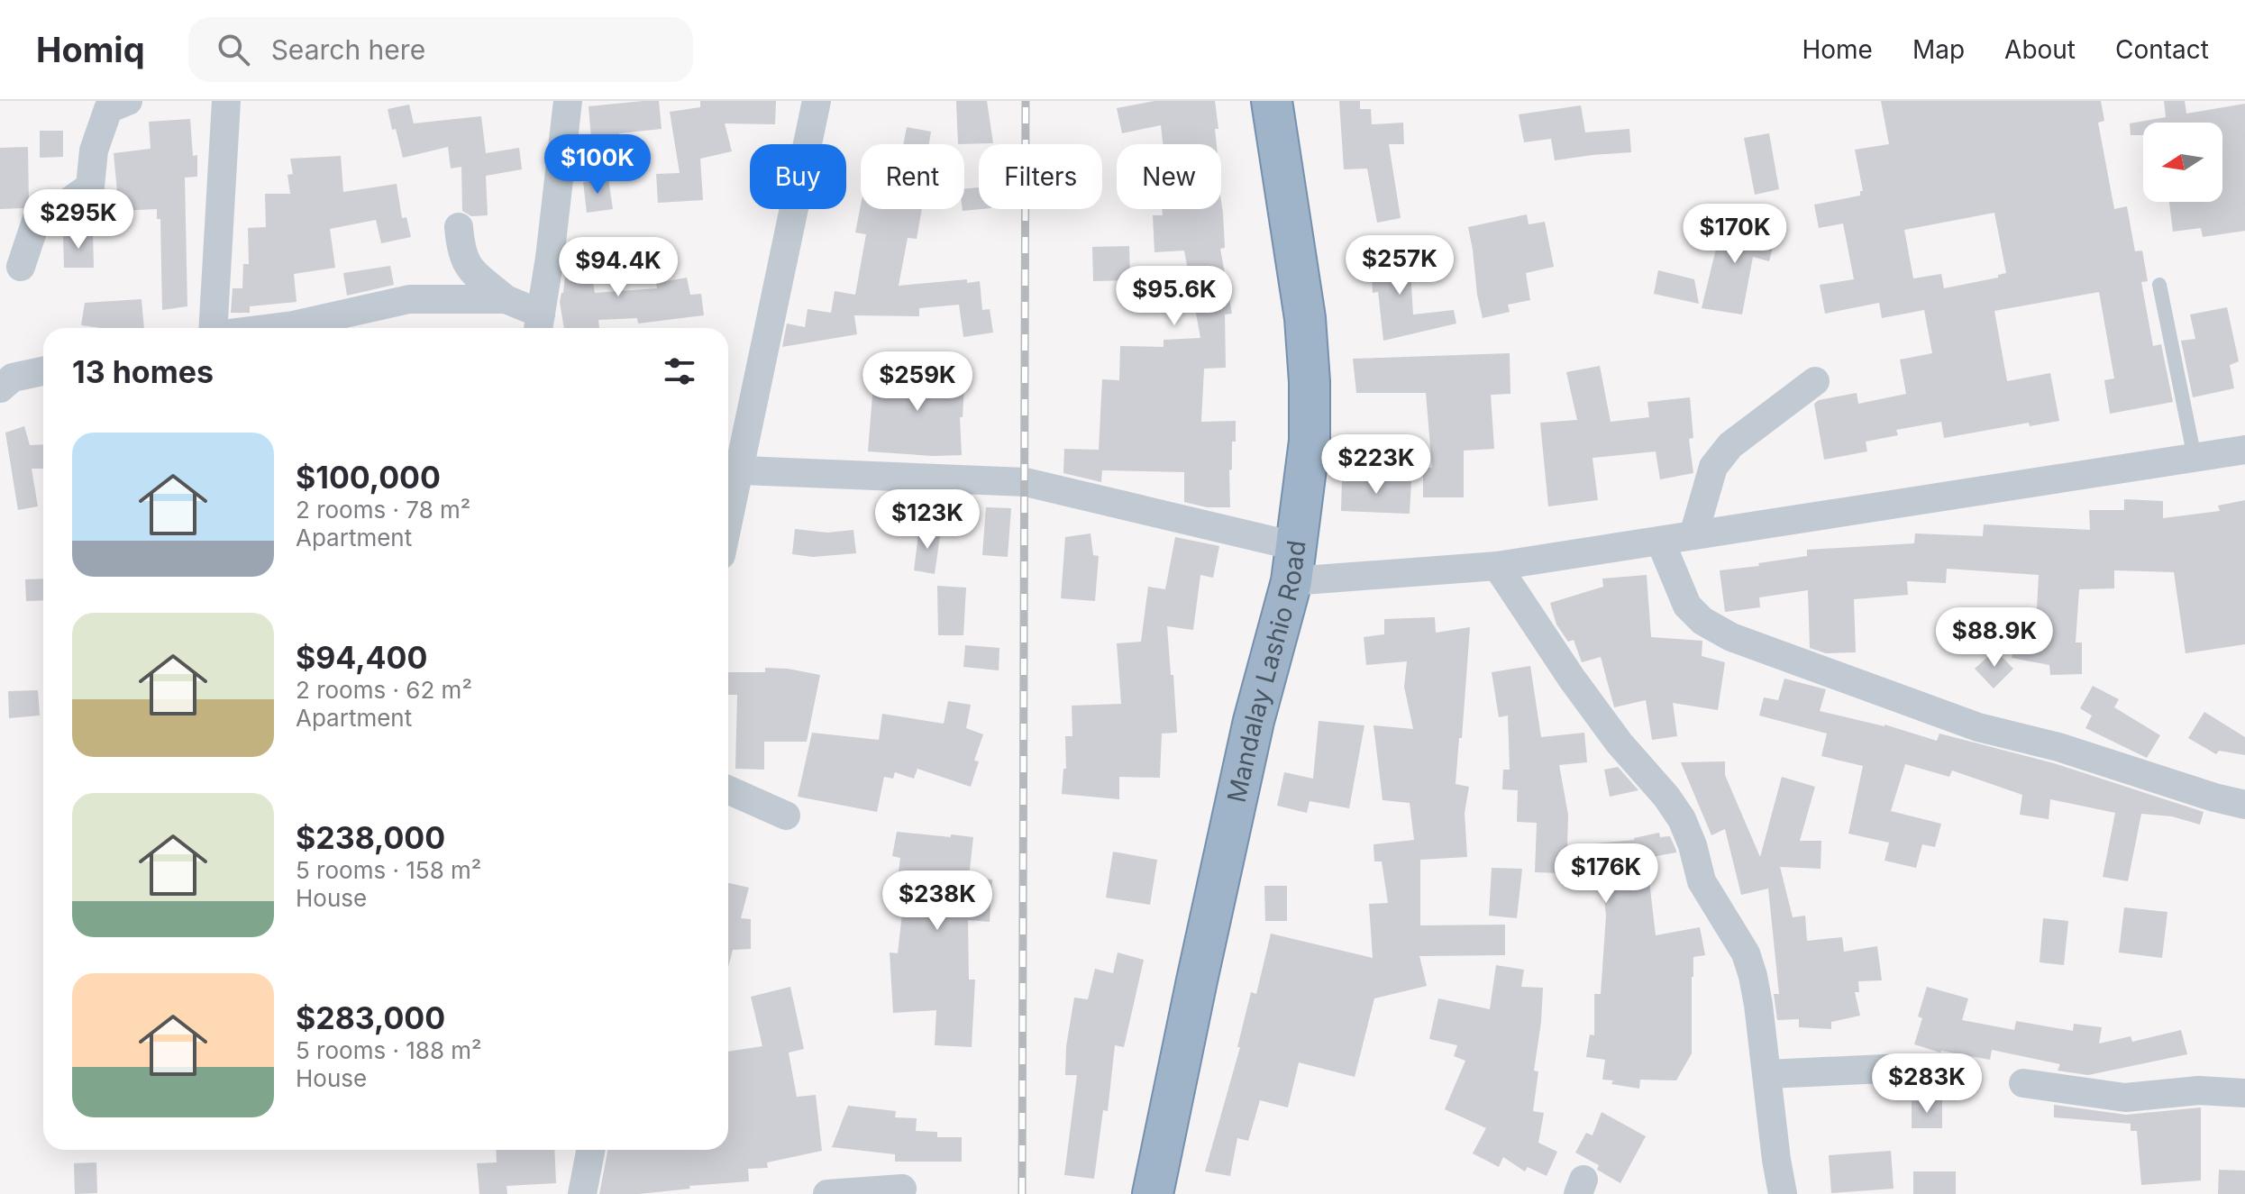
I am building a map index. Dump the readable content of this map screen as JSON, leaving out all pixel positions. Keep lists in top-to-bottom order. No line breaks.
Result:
{"streets":{"highway":["Mandalay Lashio Road"]},"north":"left","page":{"header":"Homiq","search":"Search here","nav":["Home","Map","About","Contact"],"price":["$100K","$295K","$170K","$257K","$94.4K","$95.6K","$259K","$223K","$123K","$88.9K","$176K","$238K","$283K"],"chip":["Buy","Rent","Filters","New"],"heading":"13 homes","list":[{"name":"$100,000","note":"2 rooms · 78 m² · Apartment"},{"name":"$94,400","note":"2 rooms · 62 m² · Apartment"},{"name":"$238,000","note":"5 rooms · 158 m² · House"},{"name":"$283,000","note":"5 rooms · 188 m² · House"}]}}
